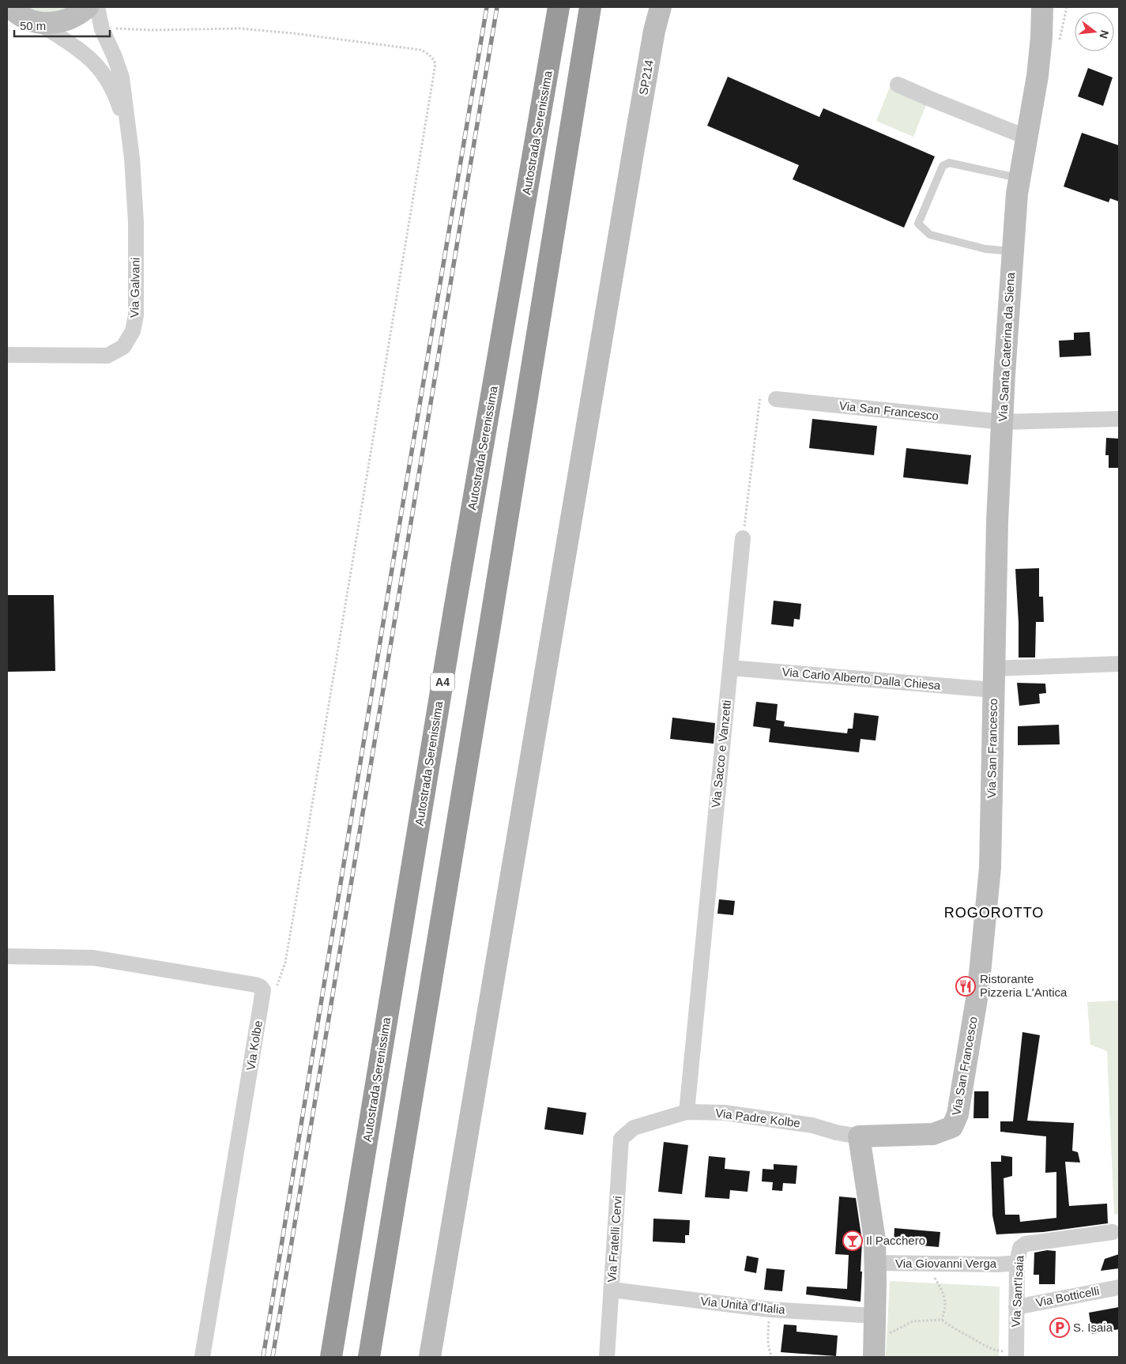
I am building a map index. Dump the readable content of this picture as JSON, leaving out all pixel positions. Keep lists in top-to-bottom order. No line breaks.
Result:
{"streets":{"highway":["Autostrada Serenissima","A4"],"street":["SP214","Via Galvani","Via Santa Caterina da Siena","Via San Francesco","Via Carlo Alberto Dalla Chiesa","Via Sacco e Vanzetti","Via Kolbe","Via Padre Kolbe","Via Fratelli Cervi","Via Giovanni Verga","Via Sant'Isaia","Via Botticelli","Via Unità d'Italia"]},"crossings":[["Via Santa Caterina da Siena","Via San Francesco"],["Via Santa Caterina da Siena","Via Carlo Alberto Dalla Chiesa"],["Via San Francesco","Via Carlo Alberto Dalla Chiesa"],["Via San Francesco","Via Padre Kolbe"],["Via Carlo Alberto Dalla Chiesa","Via Sacco e Vanzetti"],["Via Sacco e Vanzetti","Via Padre Kolbe"],["Via Padre Kolbe","Via Fratelli Cervi"],["Via Fratelli Cervi","Via Unità d'Italia"],["Via Giovanni Verga","Via Sant'Isaia"],["Via Sant'Isaia","Via Botticelli"]],"districts":["ROGOROTTO"],"places":{"restaurant":["Ristorante Pizzeria L'Antica"],"bar":["Il Pacchero"],"parking":["S. Isaia"]},"scale_bar":"50 m","north":"right"}
